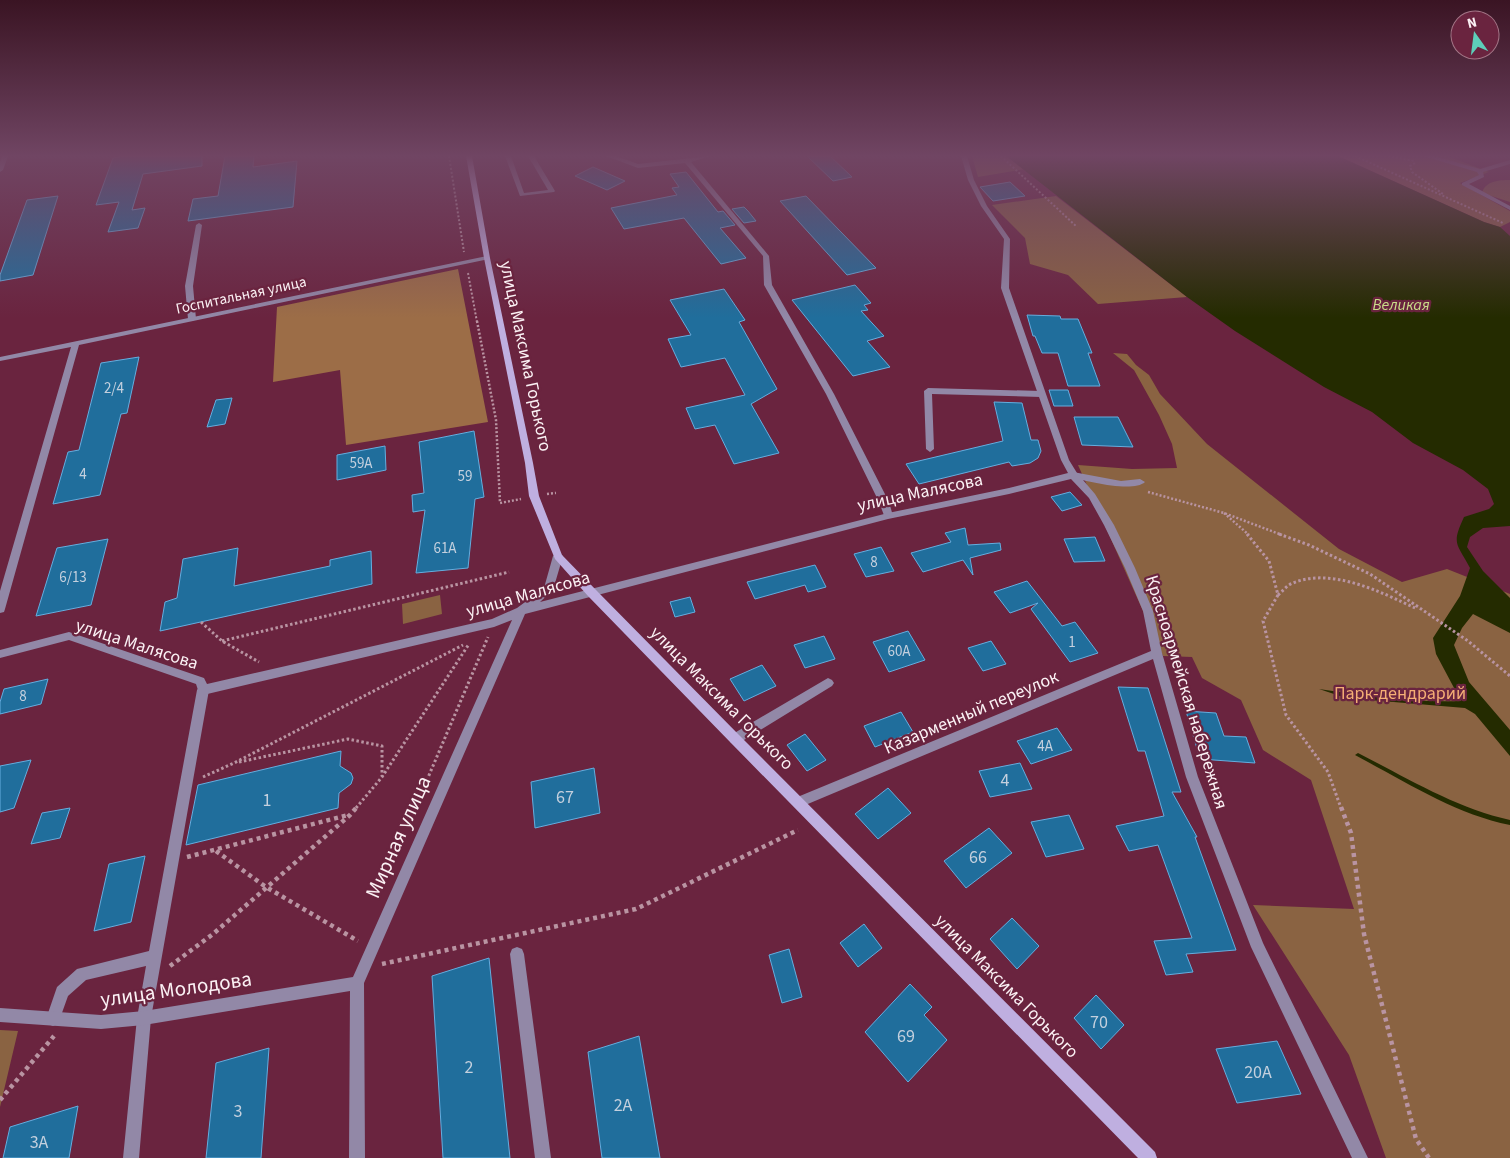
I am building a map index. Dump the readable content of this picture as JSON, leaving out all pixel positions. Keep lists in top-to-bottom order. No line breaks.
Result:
{"streets":{"main road":["улица Максима Горького"],"street":["Госпитальная улица","улица Малясова","Красноармейская набережная","Казарменный переулок","Мирная улица","улица Молодова"]},"crossings":[["Госпитальная улица","улица Максима Горького"],["улица Максима Горького","улица Малясова"],["улица Максима Горького","Казарменный переулок"],["улица Максима Горького","Мирная улица"],["улица Малясова","Красноармейская набережная"],["улица Малясова","Мирная улица"],["Красноармейская набережная","Казарменный переулок"],["Мирная улица","улица Молодова"]],"water":["Великая"],"parks":["Парк-дендрарий"],"house_numbers":["2/4","59А","4","59","61А","8","6/13","1","60А","8","4А","4","67","1","66","70","69","2","20А","2А","3","3А"],"north":"top"}
